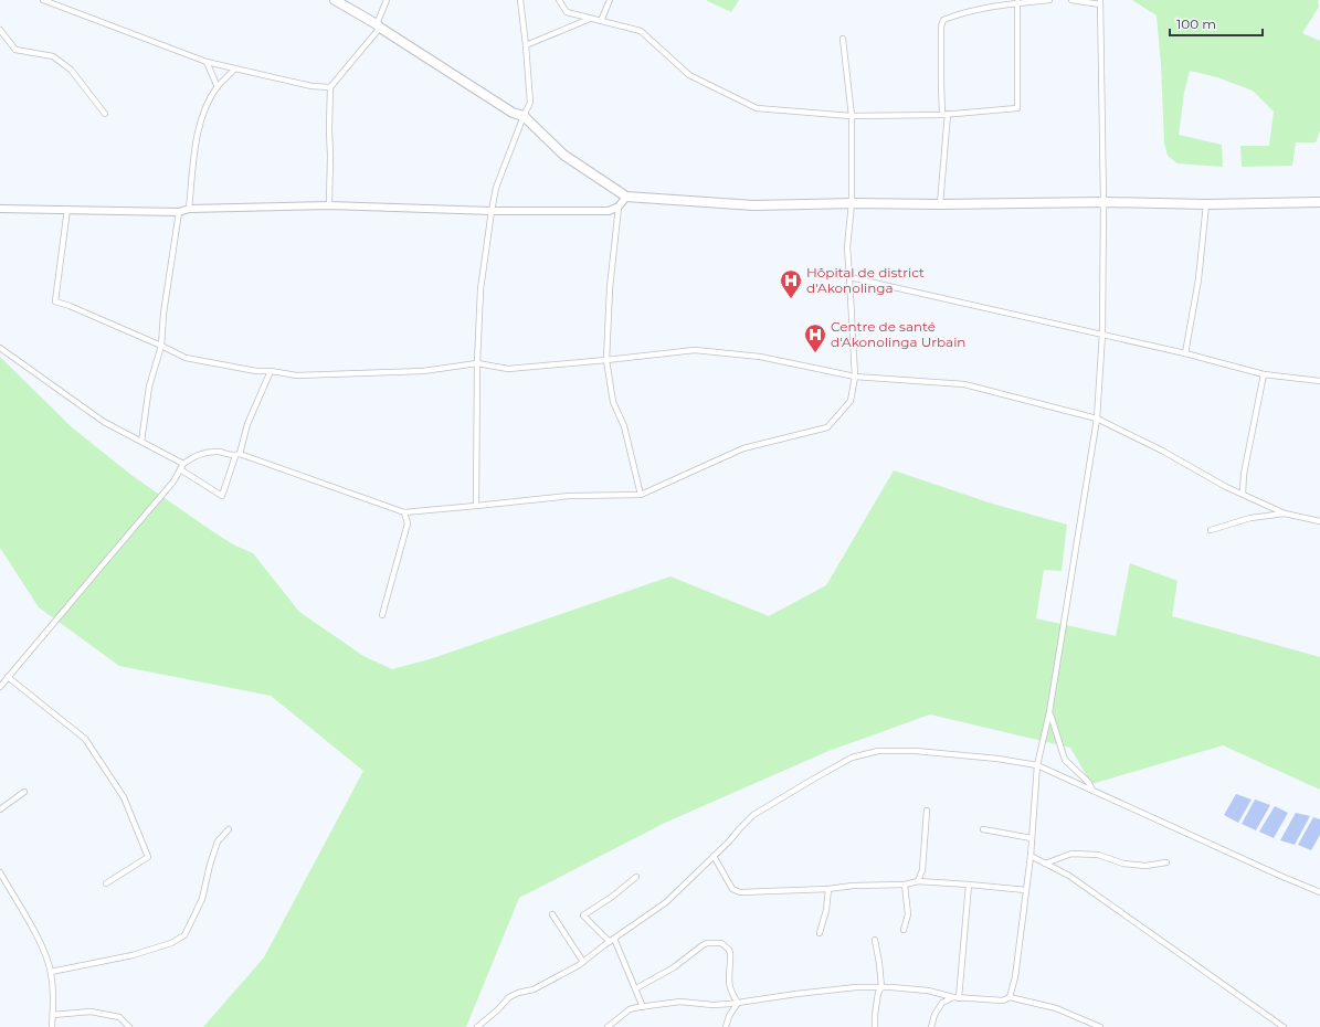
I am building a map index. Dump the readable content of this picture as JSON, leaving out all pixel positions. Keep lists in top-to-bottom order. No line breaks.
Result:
{"places":{"hospital":["Hôpital de district d'Akonolinga","Centre de santé d'Akonolinga Urbain"]},"scale_bar":"100 m"}
